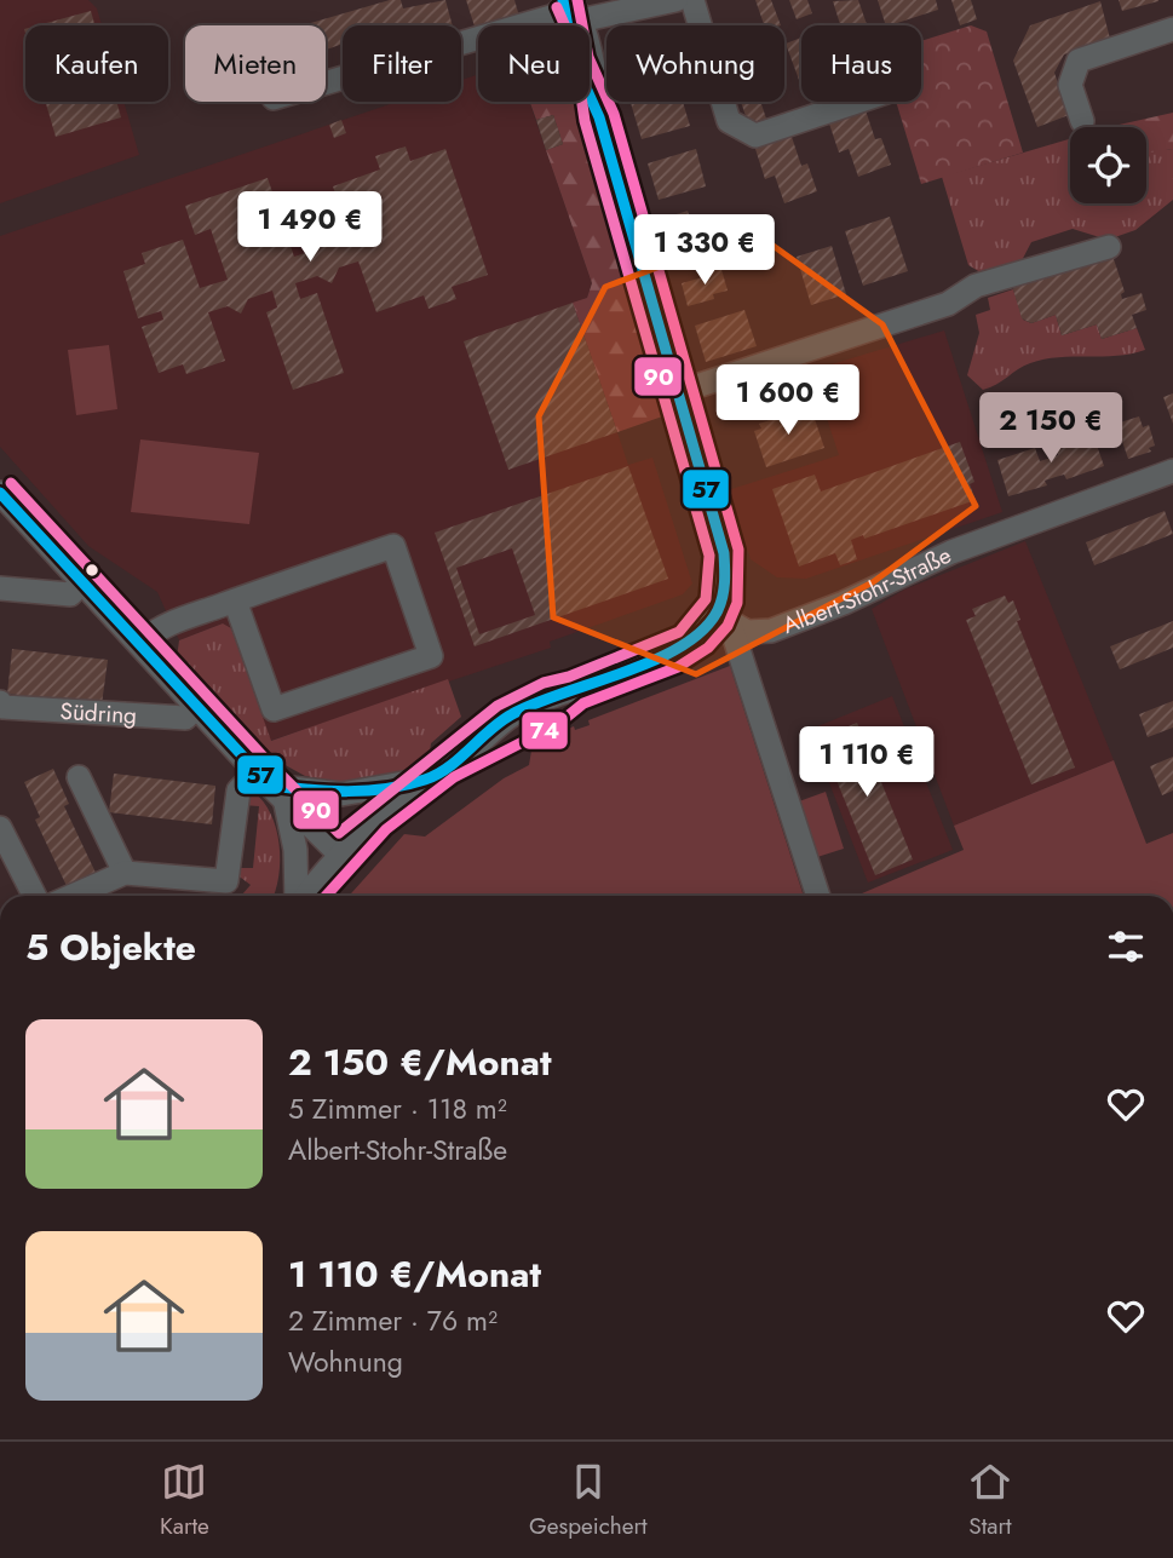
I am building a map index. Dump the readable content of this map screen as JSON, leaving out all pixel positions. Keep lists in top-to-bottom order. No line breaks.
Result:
{"streets":{"street":["Albert-Stohr-Straße","Südring"]},"lines":["transit line 57","transit line 74","transit line 90"],"page":{"chip":["Kaufen","Mieten","Filter","Neu","Wohnung","Haus"],"price":["1 490 €","1 330 €","1 600 €","2 150 €","1 110 €"],"heading":"5 Objekte","list":[{"name":"2 150 €/Monat","note":"5 Zimmer · 118 m² · Albert-Stohr-Straße"},{"name":"1 110 €/Monat","note":"2 Zimmer · 76 m² · Wohnung"}],"tabs":["Karte","Gespeichert","Start"]}}
